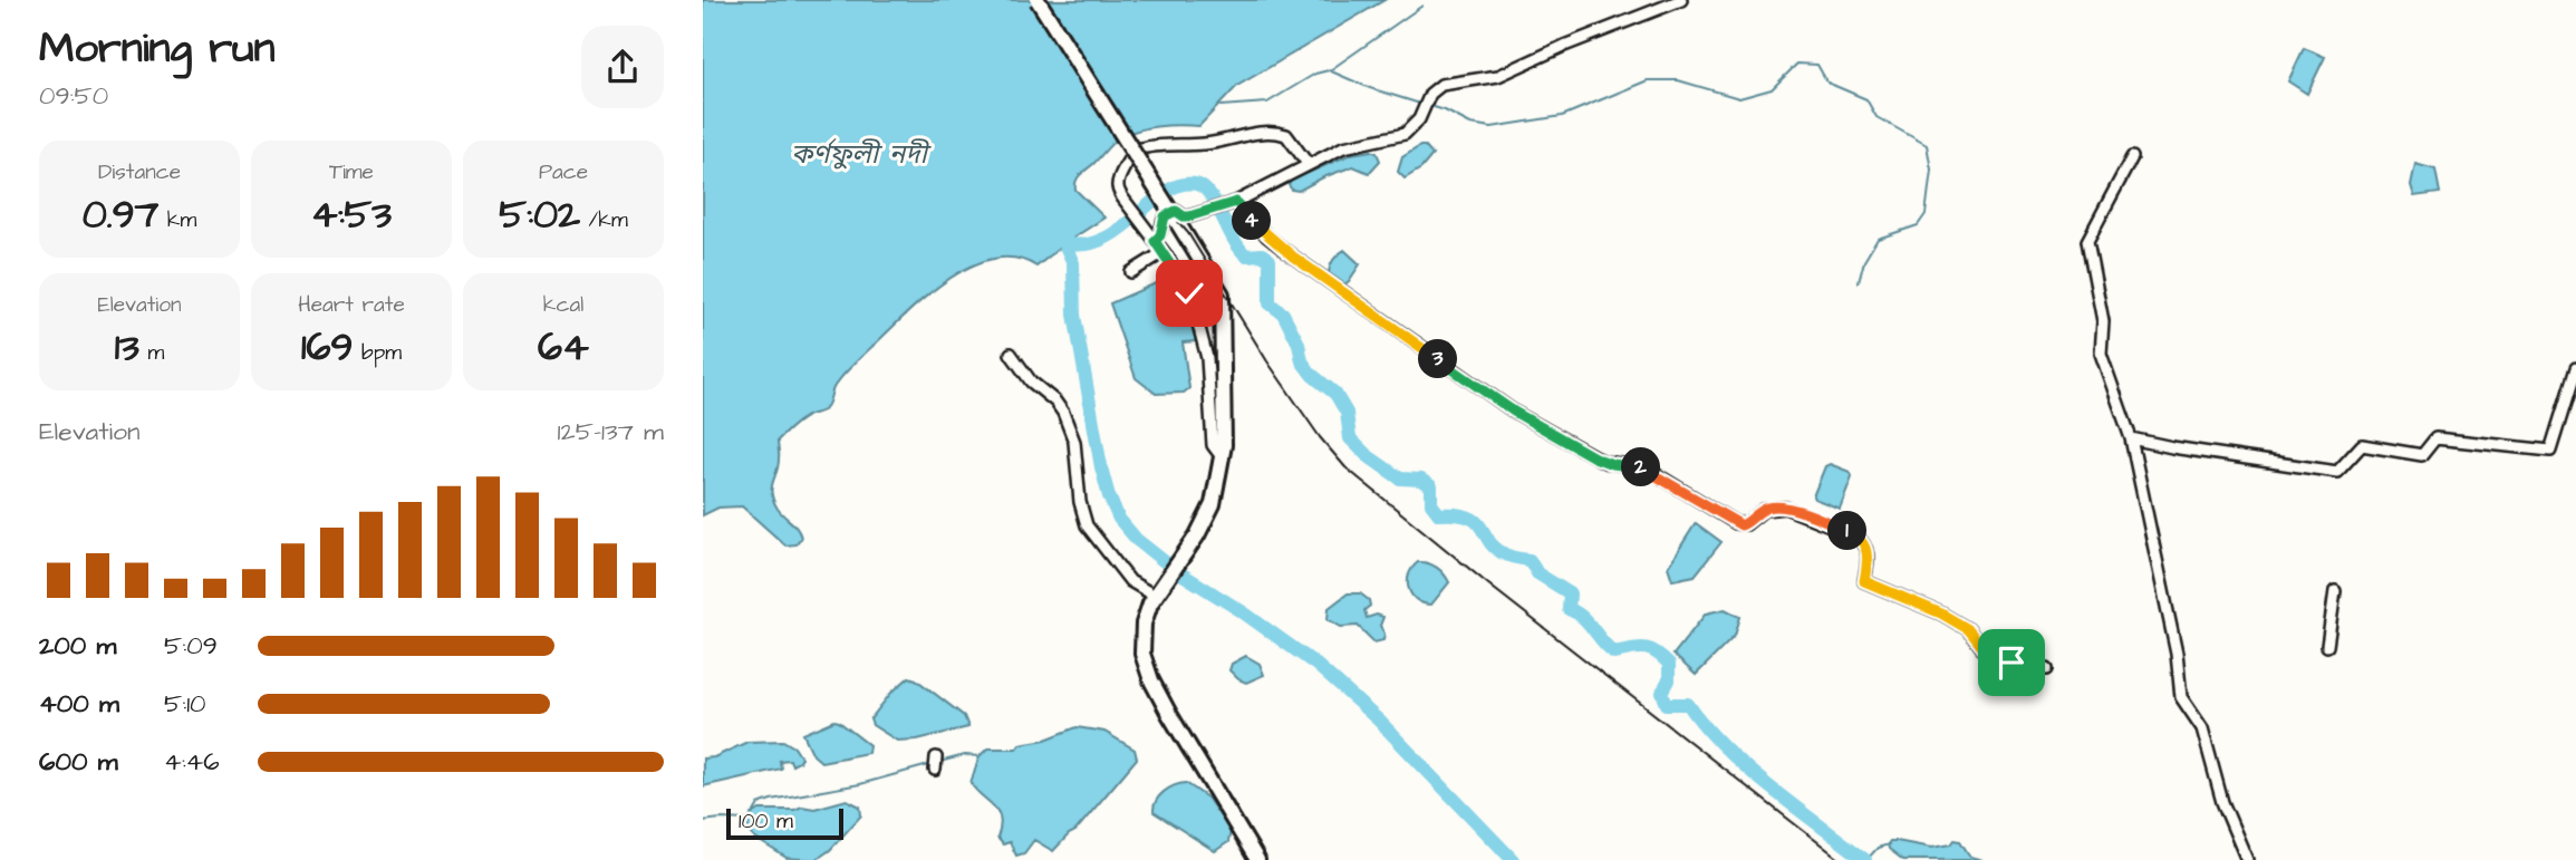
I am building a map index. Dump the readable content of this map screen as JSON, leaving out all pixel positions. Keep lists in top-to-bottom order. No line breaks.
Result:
{"water":["কর্ণফুলী নদী"],"scale_bar":"100 m","page":{"heading":["Morning run","09:50"],"stats":[["Distance","0.97 km"],["Time","4:53"],["Pace","5:02 /km"],["Elevation","13 m"],["Heart rate","169 bpm"],["kcal","64"]],"pins":["4","3","2","1"],"chart":["Elevation","125–137 m"],"list":[{"name":"200 m","note":"5:09"},{"name":"400 m","note":"5:10"},{"name":"600 m","note":"4:46"}],"scale":"100 m"}}
